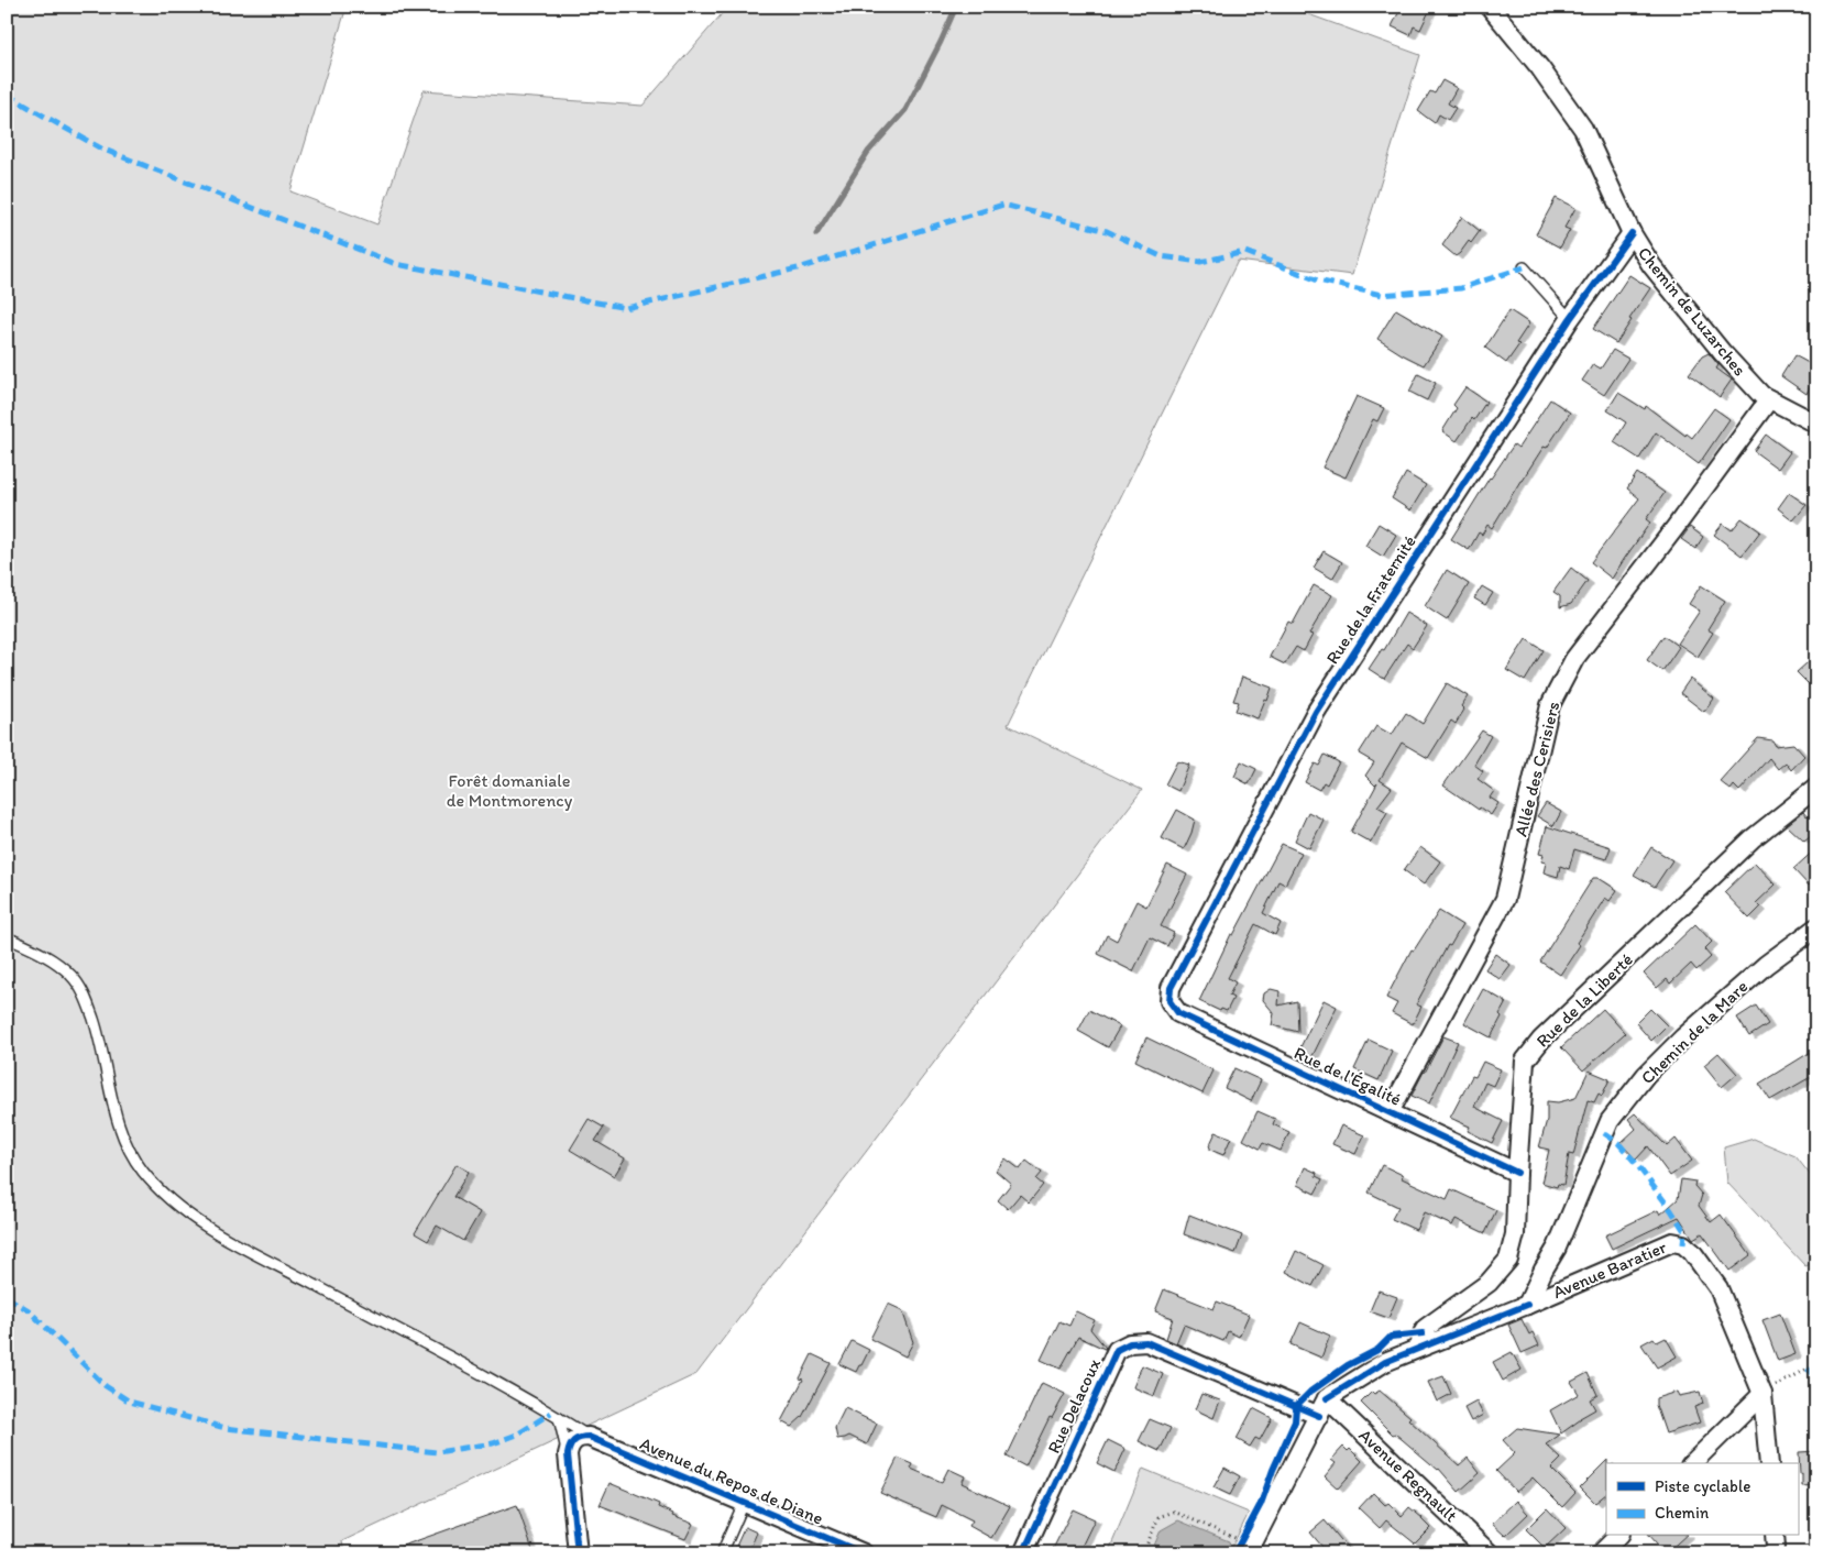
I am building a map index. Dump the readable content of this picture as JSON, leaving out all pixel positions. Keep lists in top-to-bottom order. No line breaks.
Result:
{"streets":{"street":["Chemin de Luzarches","Rue de la Fraternité","Allée des Cerisiers","Rue de la Liberté","Chemin de la Mare","Rue de l'Égalité","Avenue Baratier","Rue Delacoux","Avenue Regnault","Avenue du Repos de Diane"]},"crossings":[["Chemin de Luzarches","Rue de la Fraternité"],["Chemin de Luzarches","Allée des Cerisiers"],["Rue de la Fraternité","Rue de l'Égalité"],["Allée des Cerisiers","Rue de l'Égalité"],["Rue de la Liberté","Rue de l'Égalité"],["Rue de la Liberté","Avenue Baratier"],["Chemin de la Mare","Avenue Baratier"],["Avenue Baratier","Avenue Regnault"]],"parks":["Forêt domaniale de Montmorency"],"legend":["Piste cyclable","Chemin"]}
